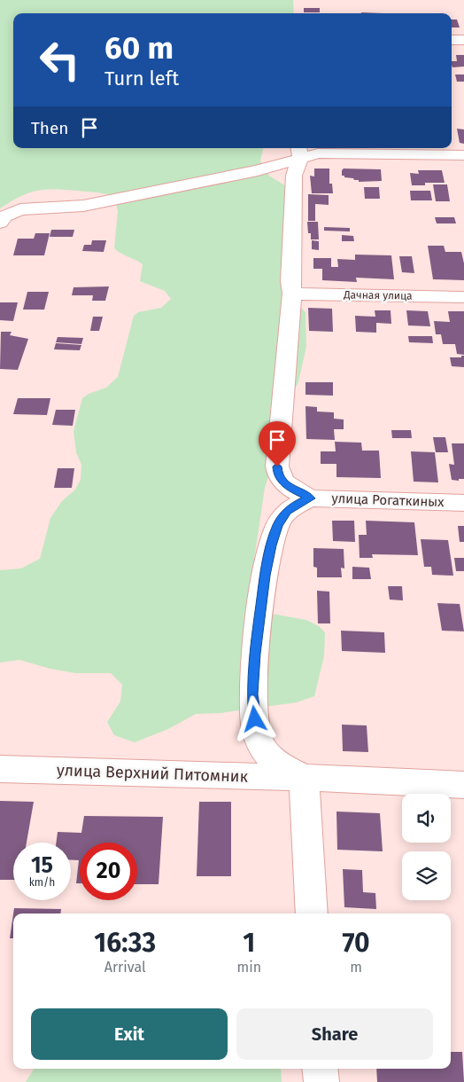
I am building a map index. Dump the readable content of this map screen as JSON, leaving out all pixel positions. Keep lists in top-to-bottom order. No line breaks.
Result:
{"streets":{"street":["Дачная улица","улица Рогаткиных","улица Верхний Питомник"]},"page":{"turn":["60 m","Turn left"],"then":"Then","speed":"15 km/h","limit":"20","eta":["16:33","Arrival","1","min","70","m"],"buttons":["Exit","Share"]}}
